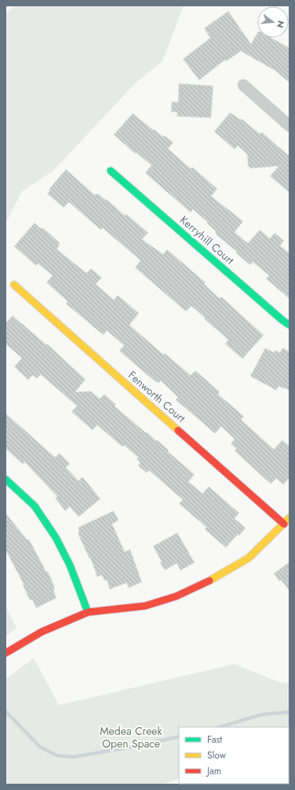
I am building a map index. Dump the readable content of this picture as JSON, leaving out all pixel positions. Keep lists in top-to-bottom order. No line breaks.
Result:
{"streets":{"street":["Kerryhill Court","Fenworth Court"]},"parks":["Medea Creek Open Space"],"legend":["Fast","Slow","Jam"],"north":"right"}
